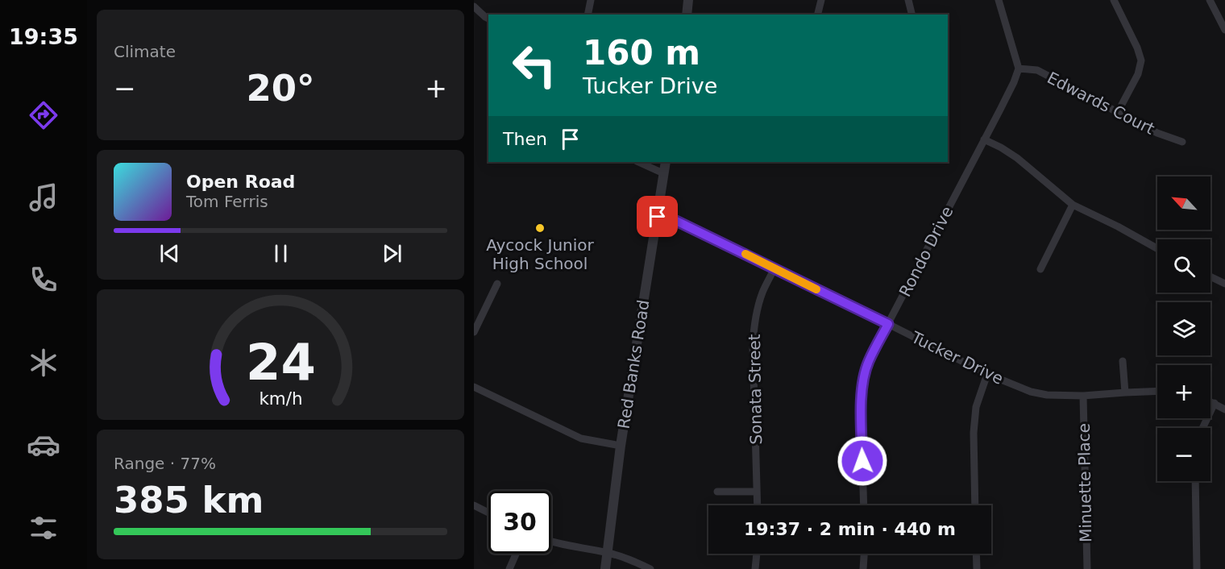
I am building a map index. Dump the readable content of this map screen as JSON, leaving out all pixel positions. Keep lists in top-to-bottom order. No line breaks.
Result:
{"streets":{"street":["Edwards Court","Rondo Drive","Tucker Drive","Red Banks Road","Sonata Street","Minuette Place"]},"crossings":[["Edwards Court","Rondo Drive"],["Rondo Drive","Tucker Drive"],["Tucker Drive","Red Banks Road"],["Tucker Drive","Sonata Street"],["Tucker Drive","Minuette Place"]],"places":["Aycock Junior High School"],"north":"top left","page":{"tabs":"19:35","tile":["Climate",["Range · 77%","385 km"]],"turn":["160 m","Tucker Drive"],"heat":["−","20°","+"],"then":"Then","song":["Open Road","Tom Ferris"],"map_buttons":["+","−"],"limit":"30","trip":"19:37 · 2 min · 440 m","gauge":["24","km/h"]}}
